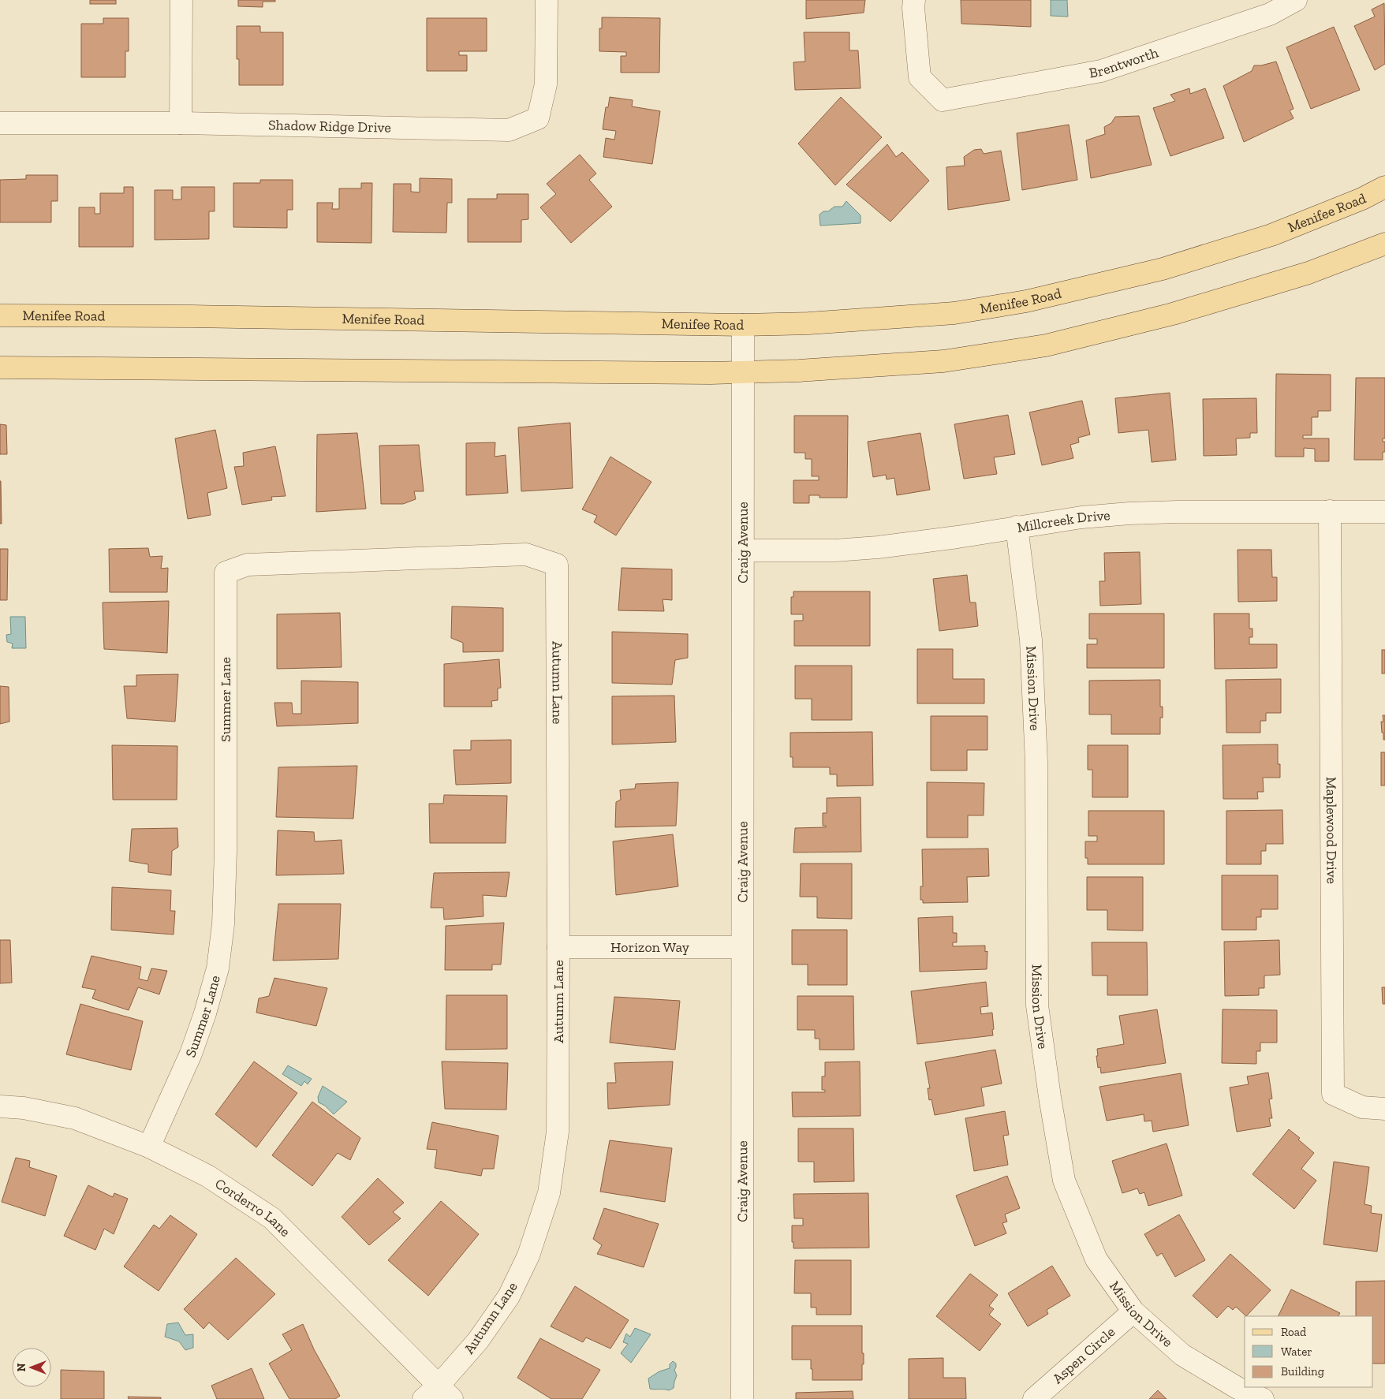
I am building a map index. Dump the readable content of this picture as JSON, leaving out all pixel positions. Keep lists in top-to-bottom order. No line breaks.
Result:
{"streets":{"main road":["Menifee Road"],"street":["Brentworth","Shadow Ridge Drive","Millcreek Drive","Craig Avenue","Autumn Lane","Mission Drive","Summer Lane","Maplewood Drive","Horizon Way","Corderro Lane","Aspen Circle"]},"crossings":[["Menifee Road","Craig Avenue"],["Millcreek Drive","Craig Avenue"],["Millcreek Drive","Mission Drive"],["Millcreek Drive","Maplewood Drive"],["Craig Avenue","Horizon Way"],["Autumn Lane","Summer Lane"],["Autumn Lane","Horizon Way"],["Autumn Lane","Corderro Lane"],["Mission Drive","Aspen Circle"],["Summer Lane","Corderro Lane"]],"legend":["Road","Water","Building"],"north":"left"}
